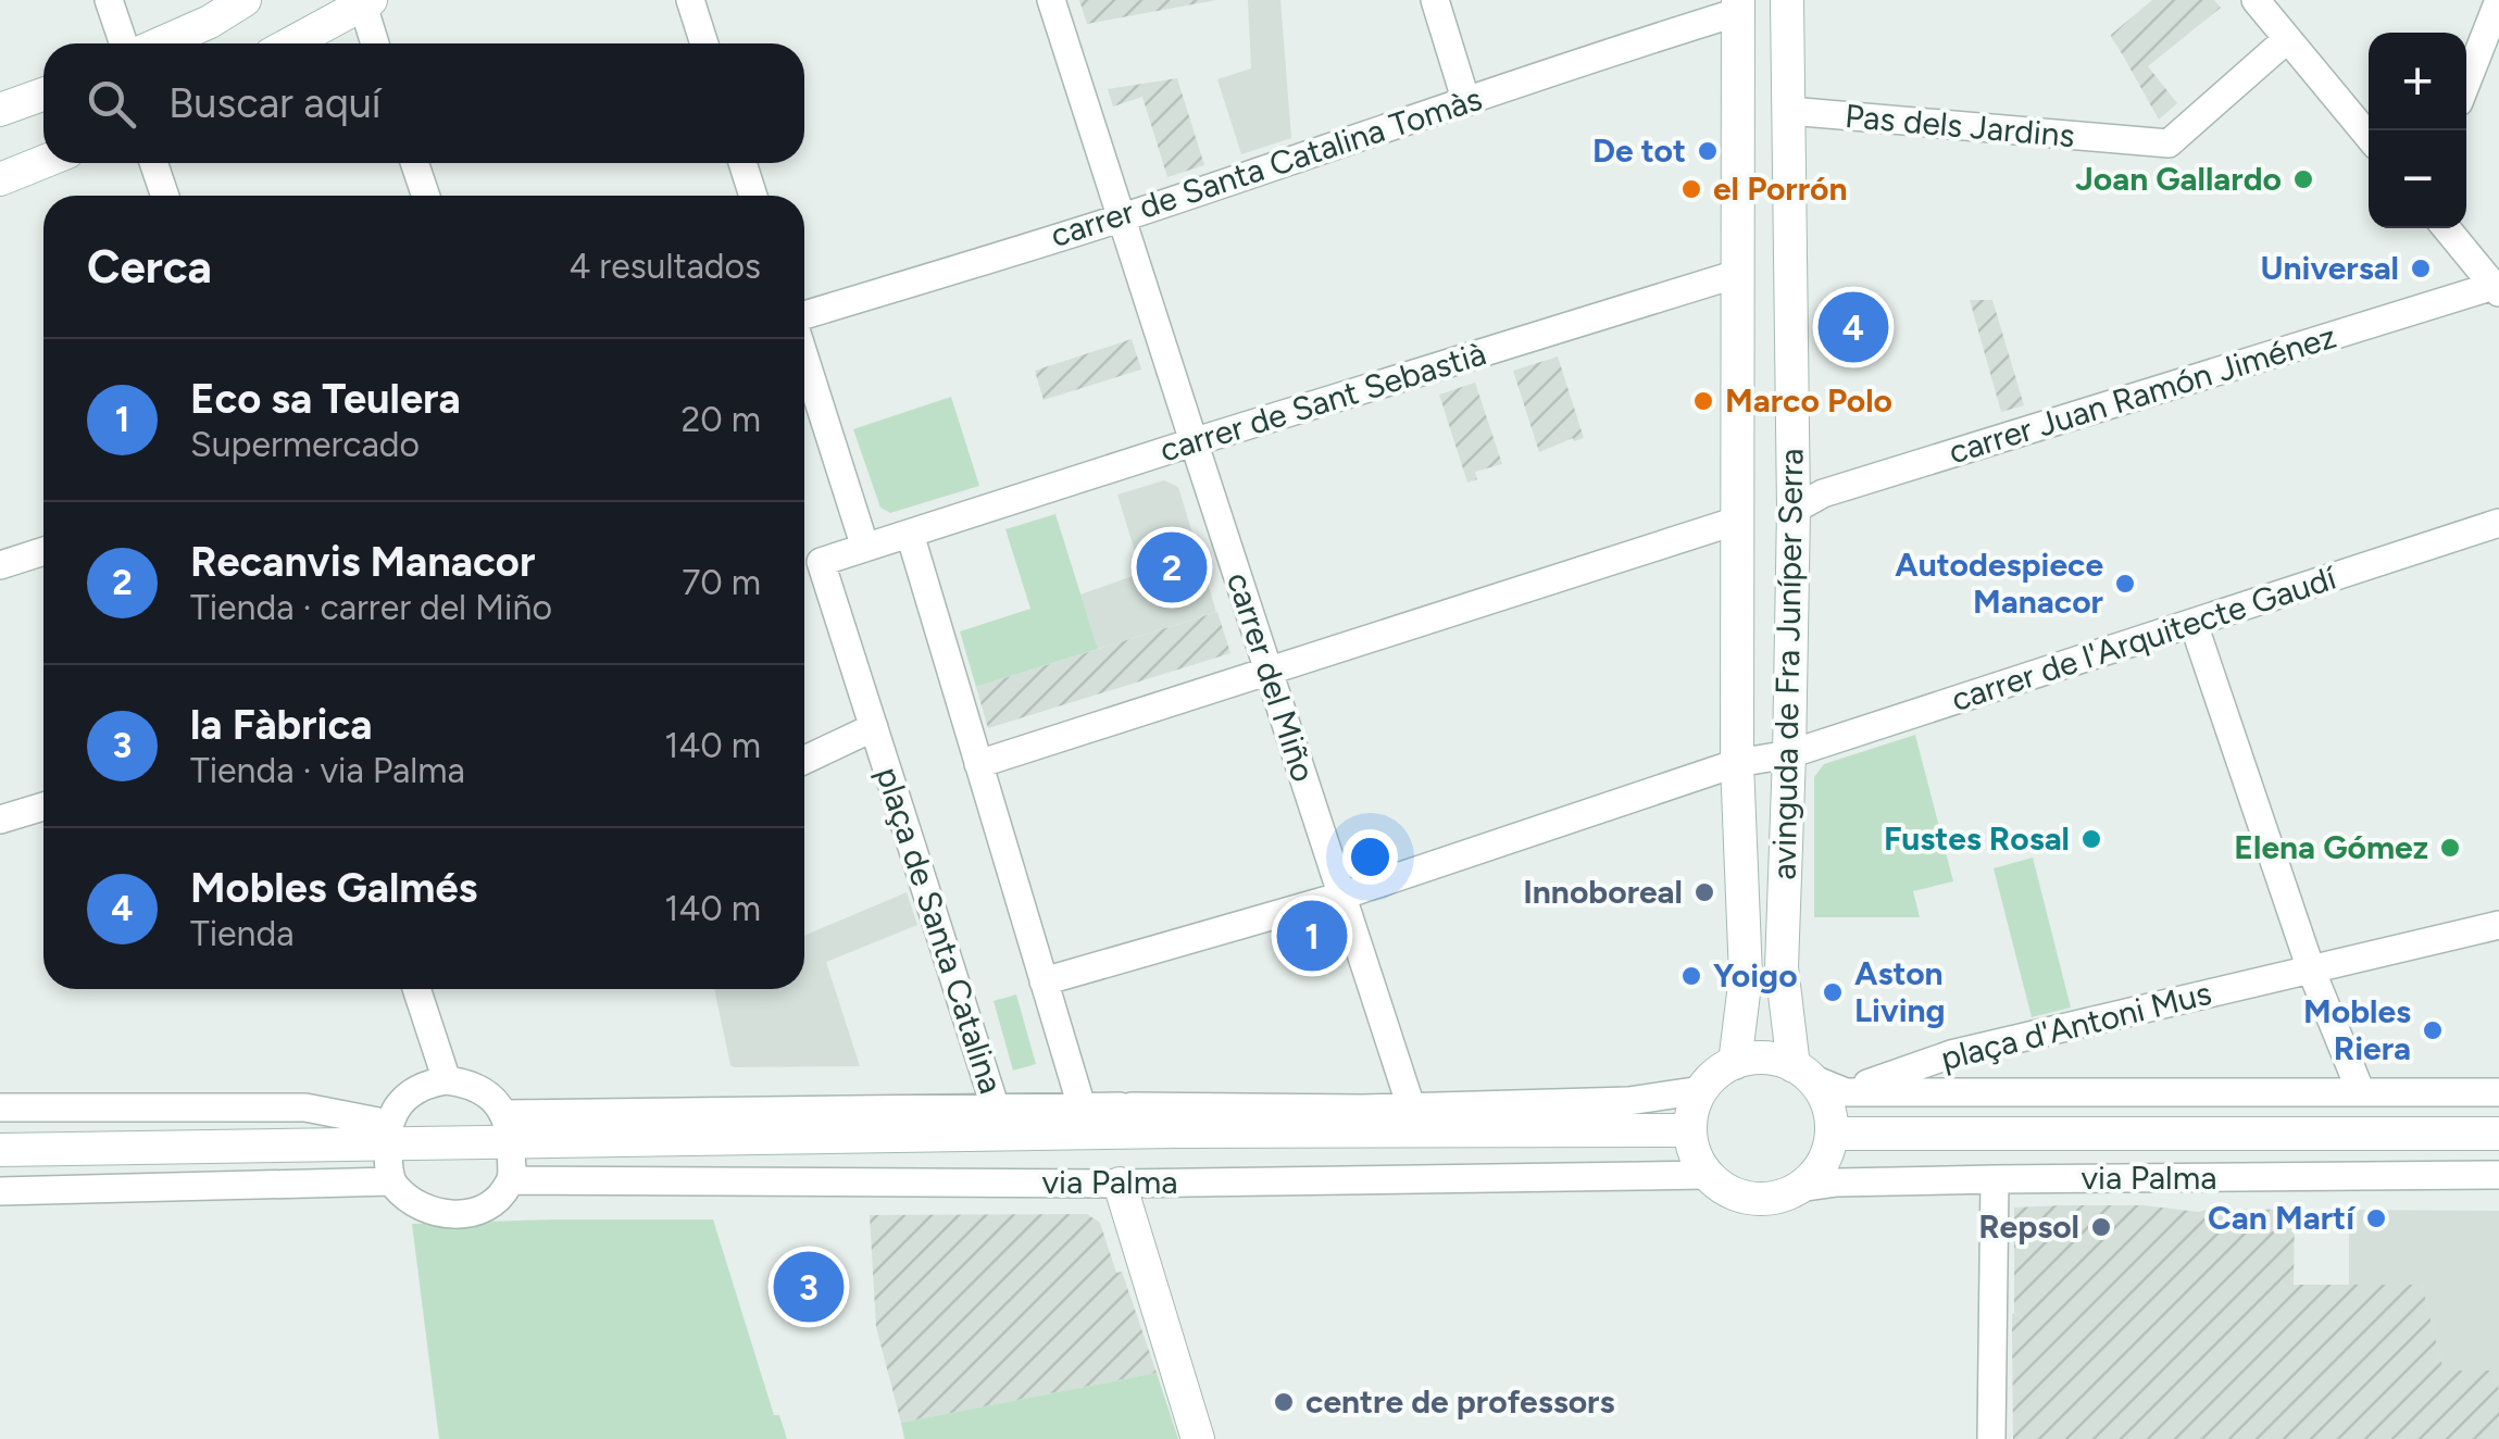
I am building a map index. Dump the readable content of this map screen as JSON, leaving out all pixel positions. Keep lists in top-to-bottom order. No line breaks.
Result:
{"streets":{"main road":["avinguda de Fra Juníper Serra","via Palma"],"street":["Pas dels Jardins","carrer de Santa Catalina Tomàs","carrer Juan Ramón Jiménez","carrer de Sant Sebastià","carrer de l'Arquitecte Gaudí","carrer del Miño","plaça de Santa Catalina","plaça d'Antoni Mus"]},"crossings":[["Pas dels Jardins","avinguda de Fra Juníper Serra"],["carrer de Santa Catalina Tomàs","avinguda de Fra Juníper Serra"],["carrer de Santa Catalina Tomàs","carrer del Miño"],["carrer Juan Ramón Jiménez","avinguda de Fra Juníper Serra"],["carrer de Sant Sebastià","avinguda de Fra Juníper Serra"],["carrer de Sant Sebastià","carrer del Miño"],["carrer de l'Arquitecte Gaudí","avinguda de Fra Juníper Serra"],["carrer de l'Arquitecte Gaudí","carrer del Miño"],["avinguda de Fra Juníper Serra","via Palma"],["carrer del Miño","via Palma"],["plaça de Santa Catalina","via Palma"]],"places":["De tot","Joan Gallardo","el Porrón","Universal","Marco Polo","Autodespiece Manacor","Fustes Rosal","Elena Gómez","Innoboreal","Yoigo","Aston Living","Mobles Riera","Can Martí","Repsol","centre de professors"],"page":{"map_buttons":["+","−"],"search":"Buscar aquí","heading":["Cerca","4 resultados"],"pins":["4","2","1","3"],"list":[{"mark":"1","name":"Eco sa Teulera","note":"Supermercado","value":"20 m"},{"mark":"2","name":"Recanvis Manacor","note":"Tienda · carrer del Miño","value":"70 m"},{"mark":"3","name":"la Fàbrica","note":"Tienda · via Palma","value":"140 m"},{"mark":"4","name":"Mobles Galmés","note":"Tienda","value":"140 m"}]}}
